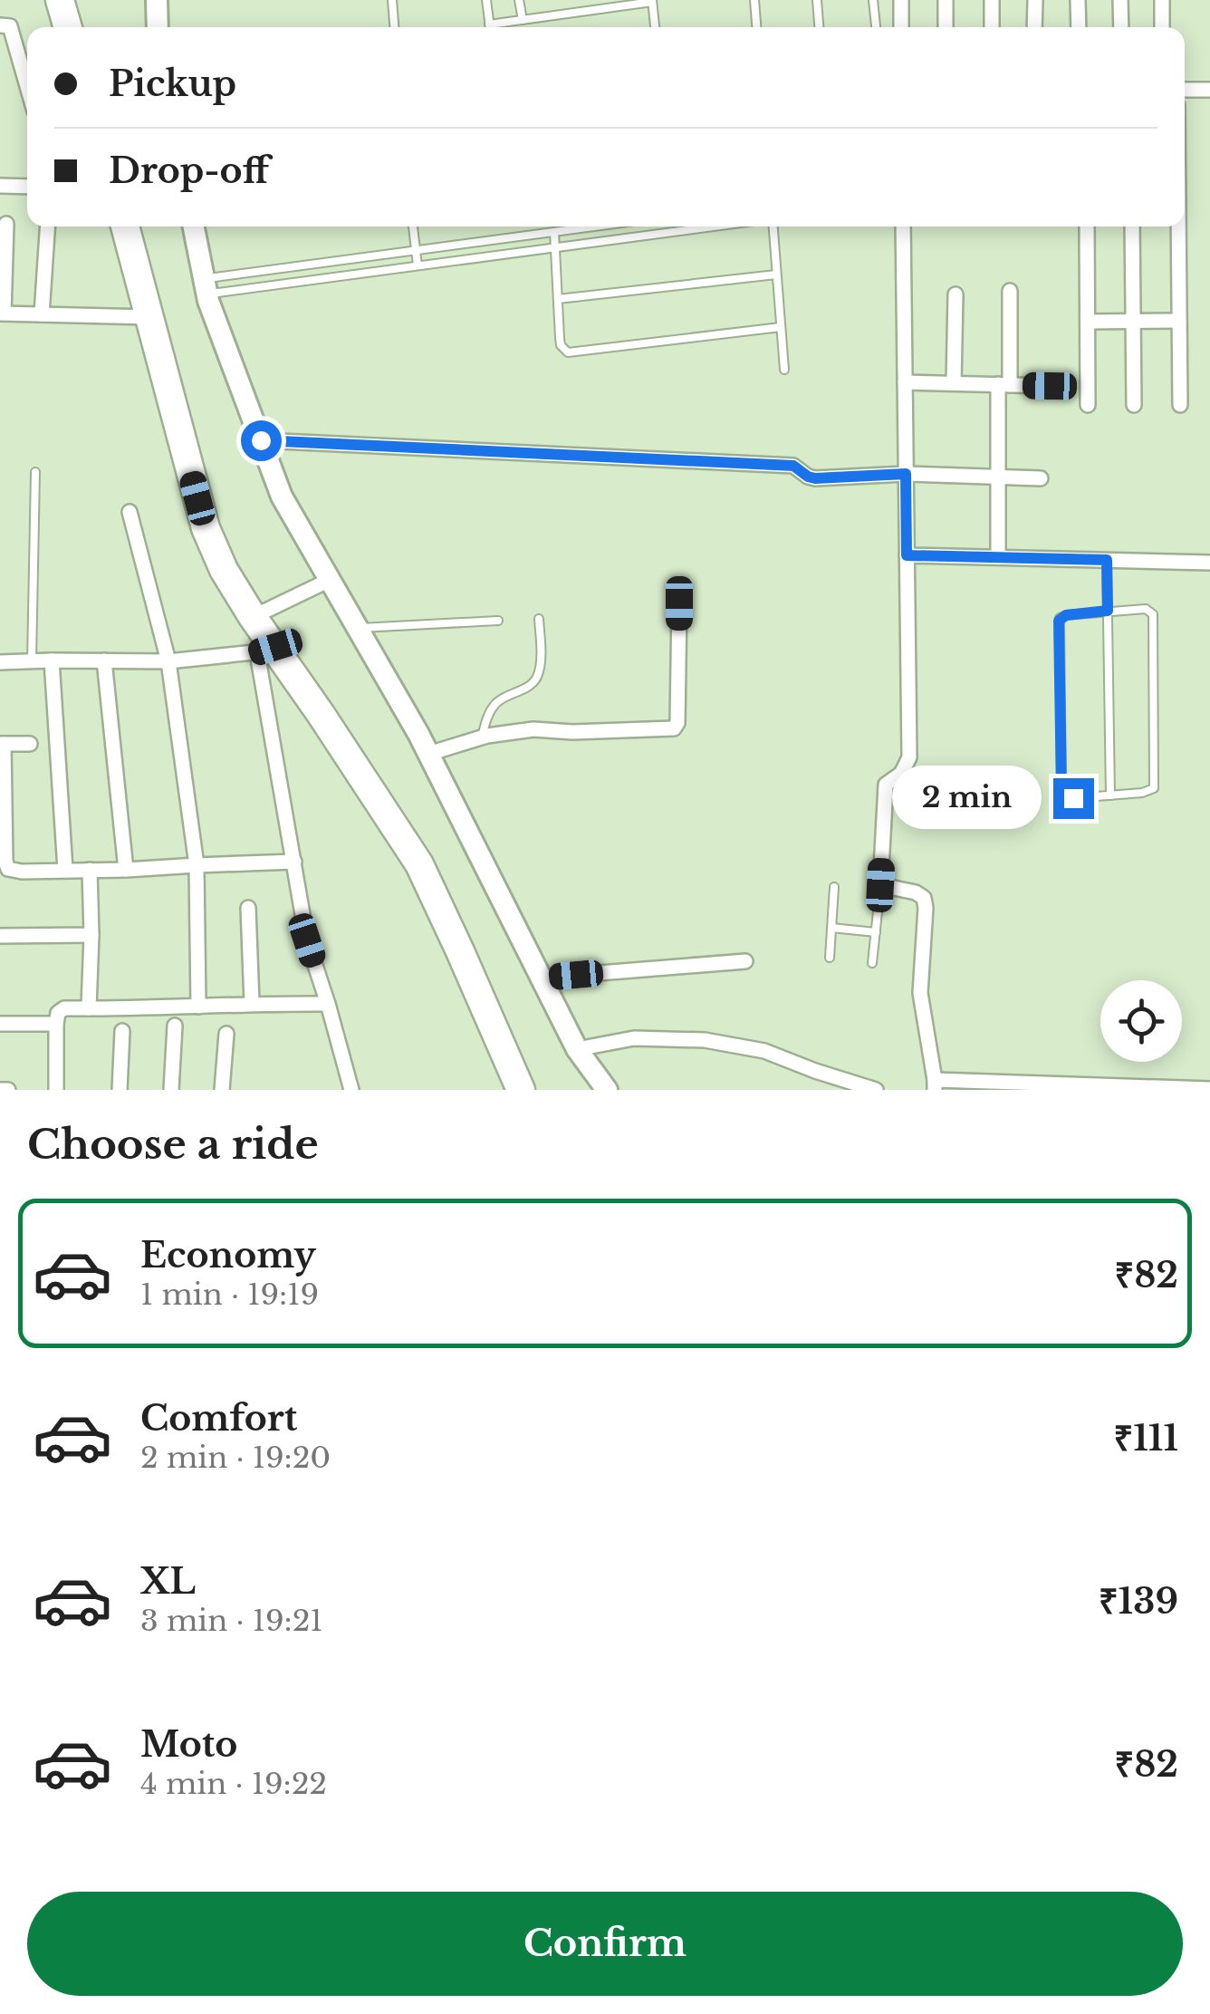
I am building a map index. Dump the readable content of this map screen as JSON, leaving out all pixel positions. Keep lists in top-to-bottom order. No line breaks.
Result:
{"page":{"banner":["Pickup","Drop-off"],"bubble":"2 min","heading":"Choose a ride","list":[{"name":"Economy","note":"1 min · 19:19","value":"₹82"},{"name":"Comfort","note":"2 min · 19:20","value":"₹111"},{"name":"XL","note":"3 min · 19:21","value":"₹139"},{"name":"Moto","note":"4 min · 19:22","value":"₹82"}],"buttons":"Confirm"}}
